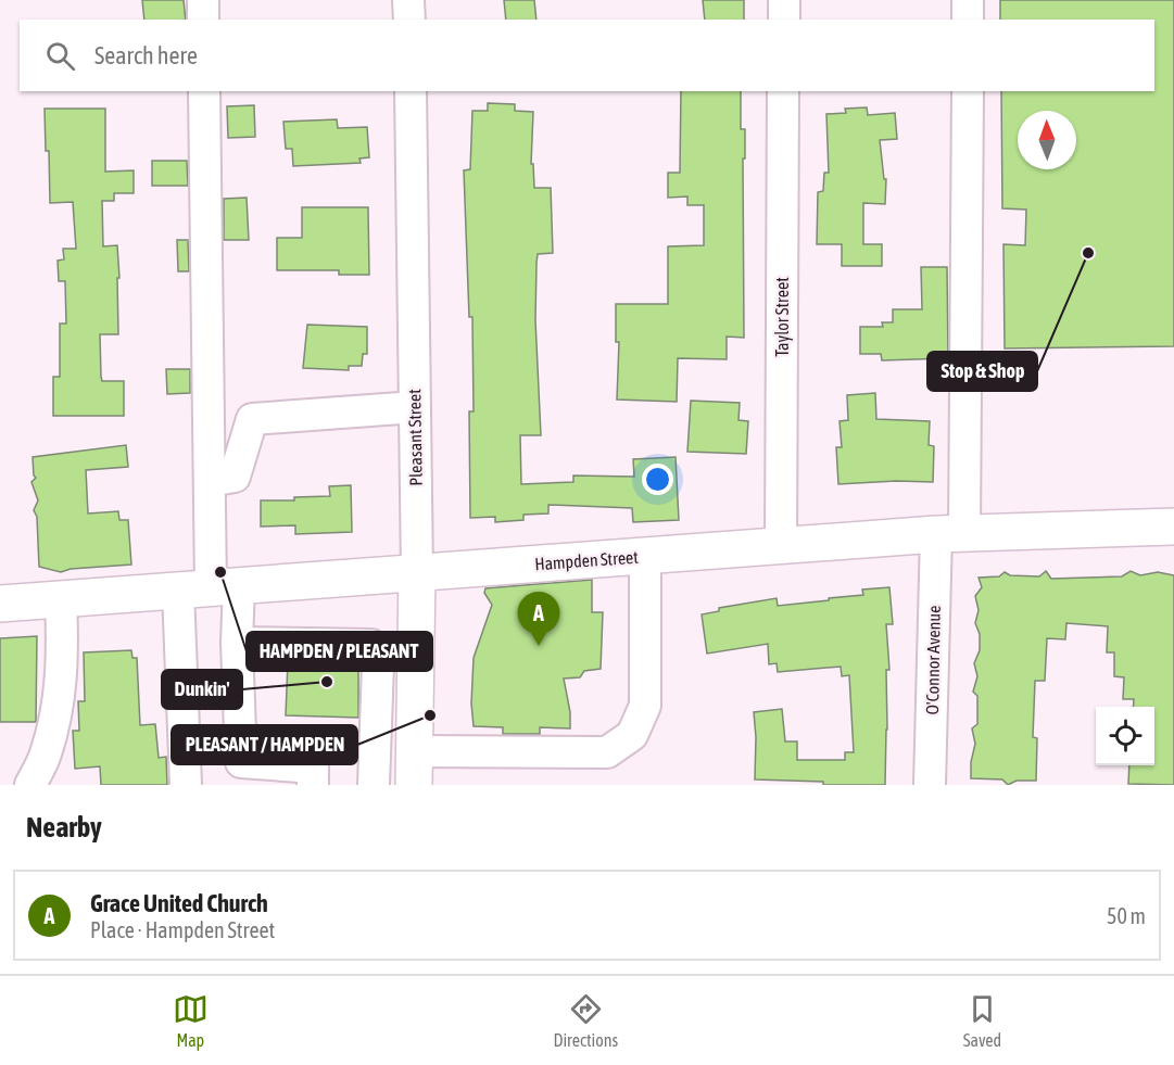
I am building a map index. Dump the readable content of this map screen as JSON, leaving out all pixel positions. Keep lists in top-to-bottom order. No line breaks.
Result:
{"streets":{"main road":["Pleasant Street","Hampden Street"],"street":["Taylor Street","O'Connor Avenue"]},"crossings":[["Taylor Street","Hampden Street"],["Pleasant Street","Hampden Street"],["Hampden Street","O'Connor Avenue"]],"places":["Stop & Shop","HAMPDEN / PLEASANT","Dunkin'","PLEASANT / HAMPDEN"],"north":"top","page":{"search":"Search here","pins":"A","heading":"Nearby","list":[{"mark":"A","name":"Grace United Church","note":"Place · Hampden Street","value":"50 m"}],"nav":["Map","Directions","Saved"]}}
